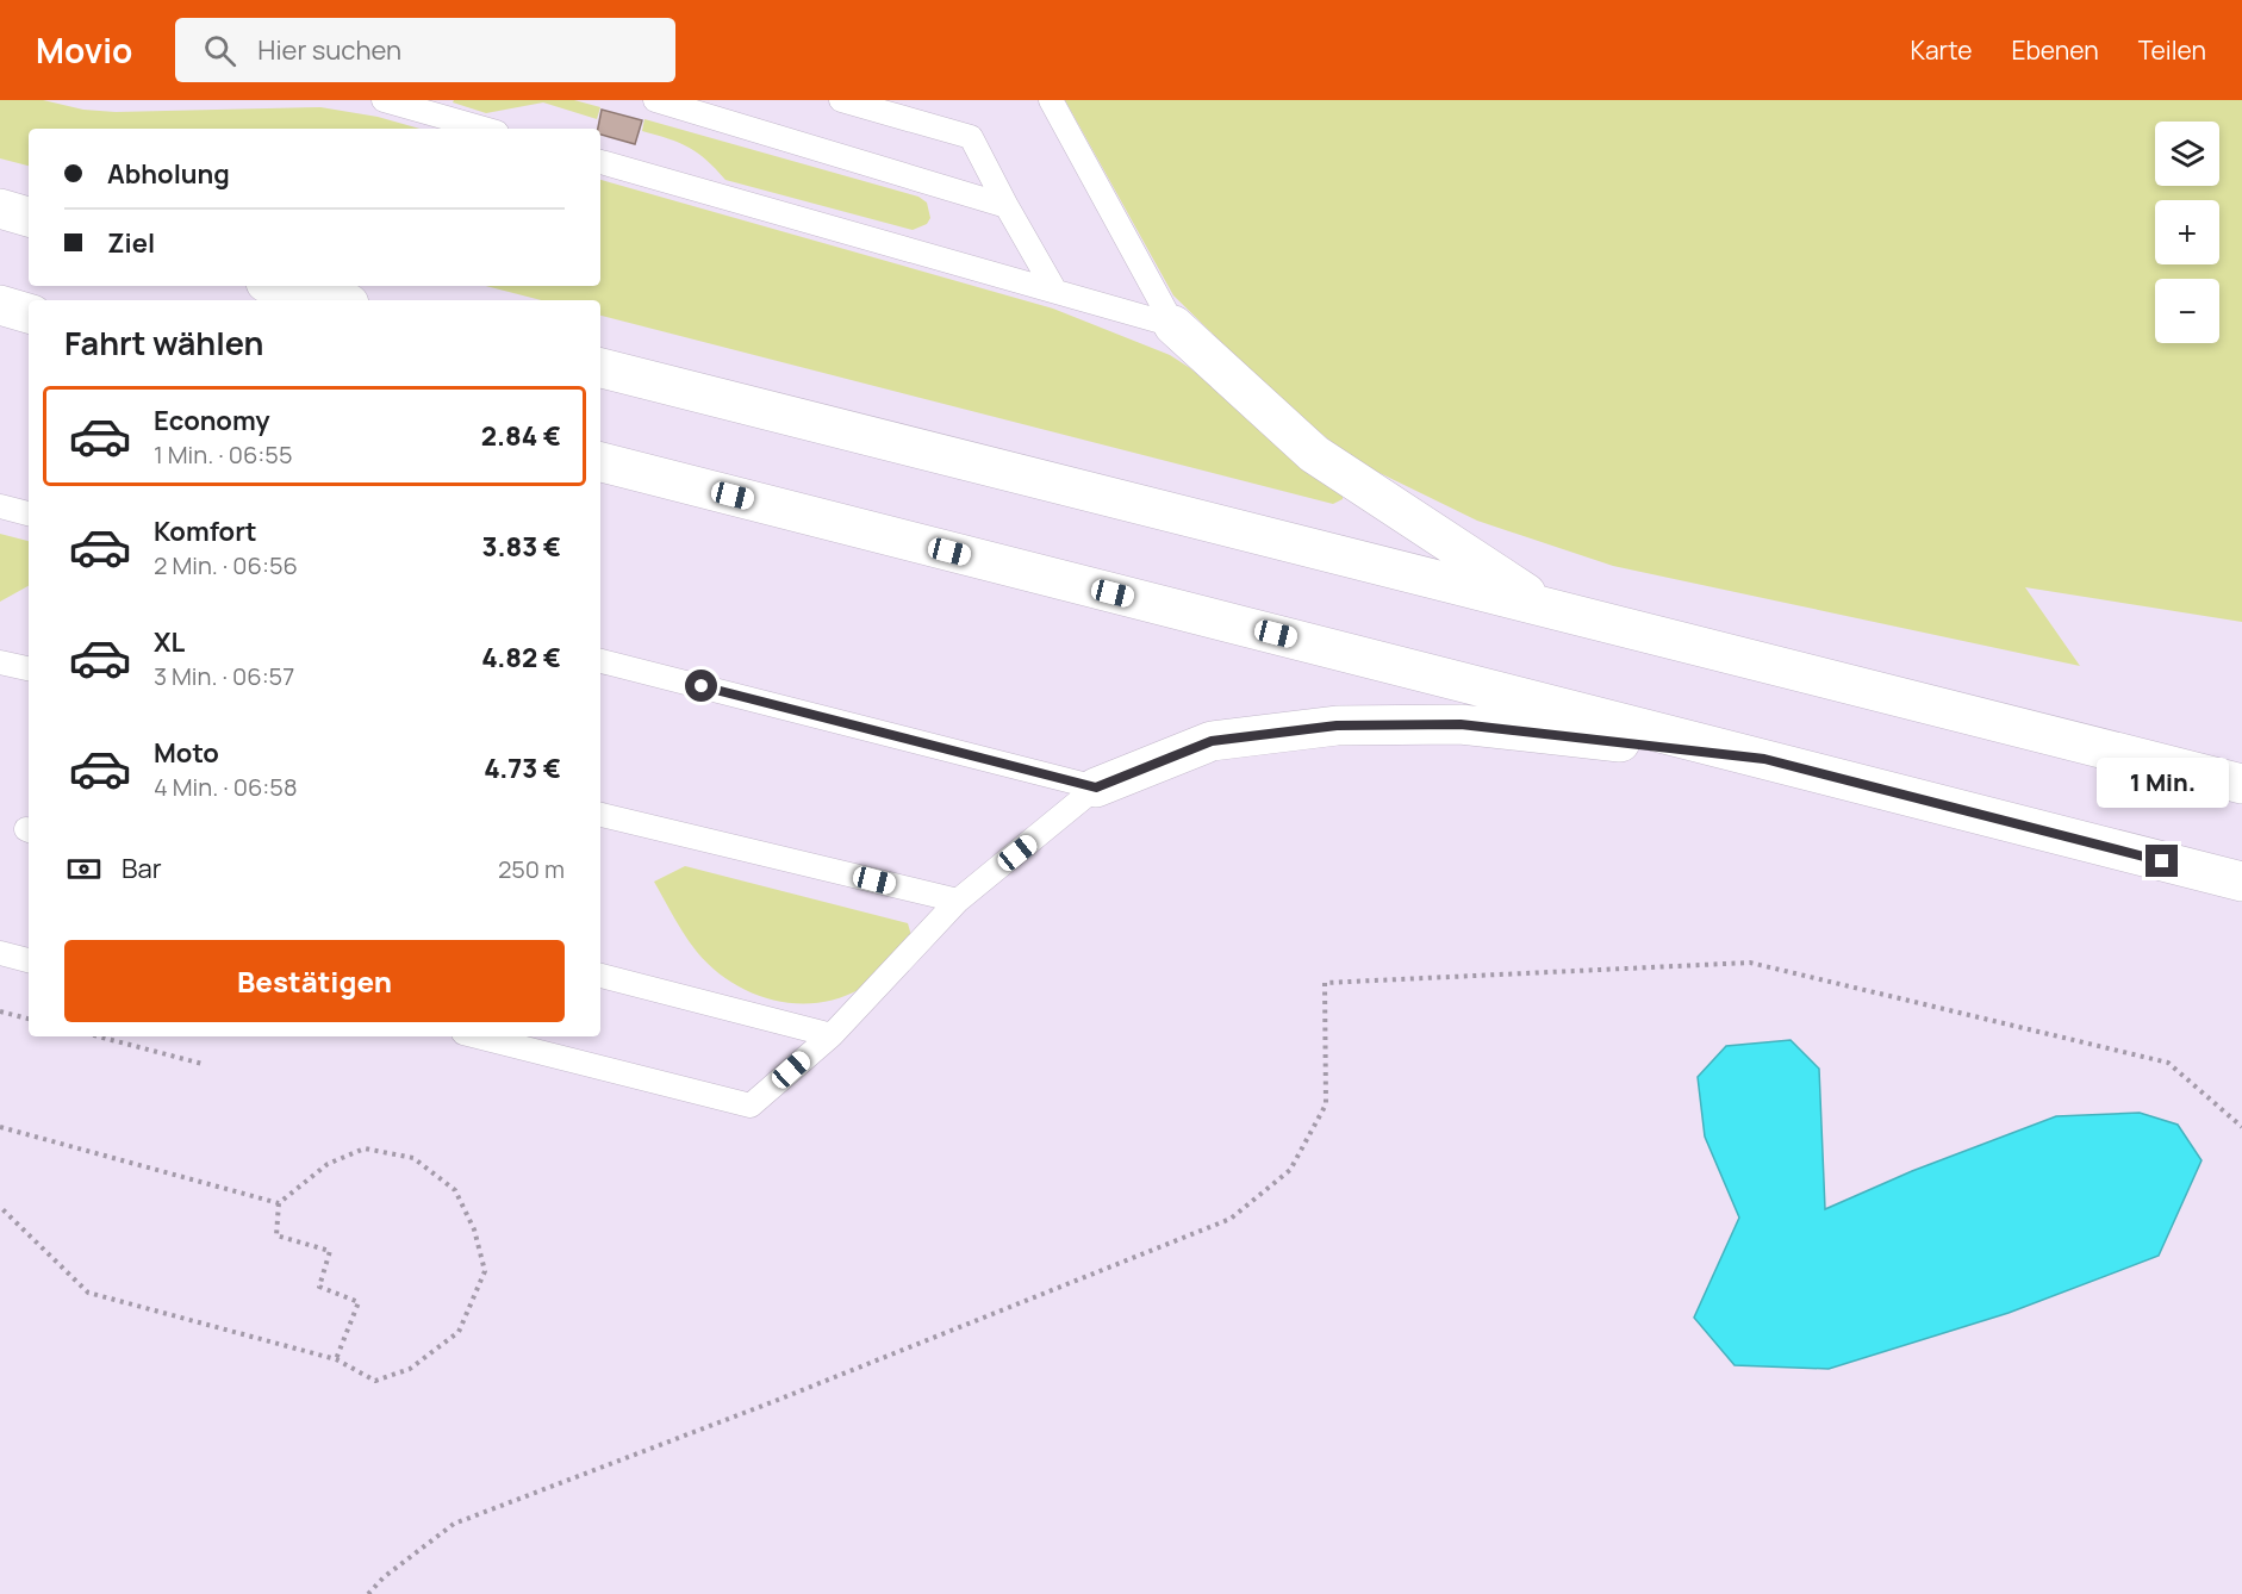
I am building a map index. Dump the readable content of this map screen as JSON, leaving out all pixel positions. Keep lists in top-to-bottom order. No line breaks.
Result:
{"page":{"header":"Movio","search":"Hier suchen","nav":["Karte","Ebenen","Teilen"],"map_buttons":["+","−"],"banner":["Abholung","Ziel"],"heading":"Fahrt wählen","list":[{"name":"Economy","note":"1 Min. · 06:55","value":"2.84 €"},{"name":"Komfort","note":"2 Min. · 06:56","value":"3.83 €"},{"name":"XL","note":"3 Min. · 06:57","value":"4.82 €"},{"name":"Moto","note":"4 Min. · 06:58","value":"4.73 €"}],"bubble":"1 Min.","pay":["Bar","250 m"],"buttons":"Bestätigen"}}
